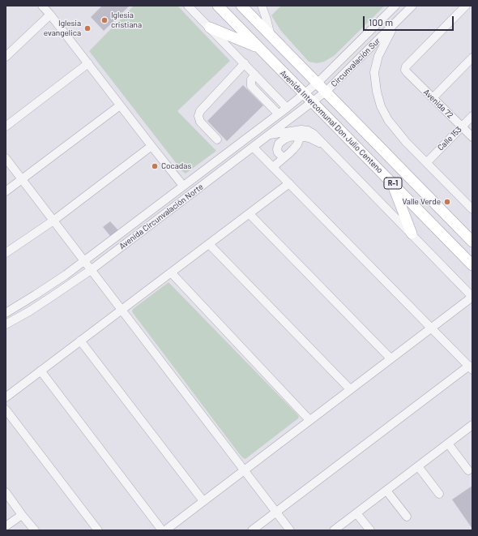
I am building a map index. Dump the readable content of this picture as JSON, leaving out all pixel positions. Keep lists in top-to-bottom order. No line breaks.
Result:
{"streets":{"main road":["Avenida Intercomunal Don Julio Centeno","R-1"],"street":["Circunvalación Sur","Avenida 72","Calle 153","Avenida Circunvalación Norte"]},"crossings":[["Circunvalación Sur","Avenida Intercomunal Don Julio Centeno"],["Circunvalación Sur","Avenida Circunvalación Norte"],["Avenida 72","Calle 153"],["Avenida Intercomunal Don Julio Centeno","Avenida Circunvalación Norte"]],"places":["Iglesia cristiana","Iglesia evangelica","Cocadas","Valle Verde"],"scale_bar":"100 m"}
